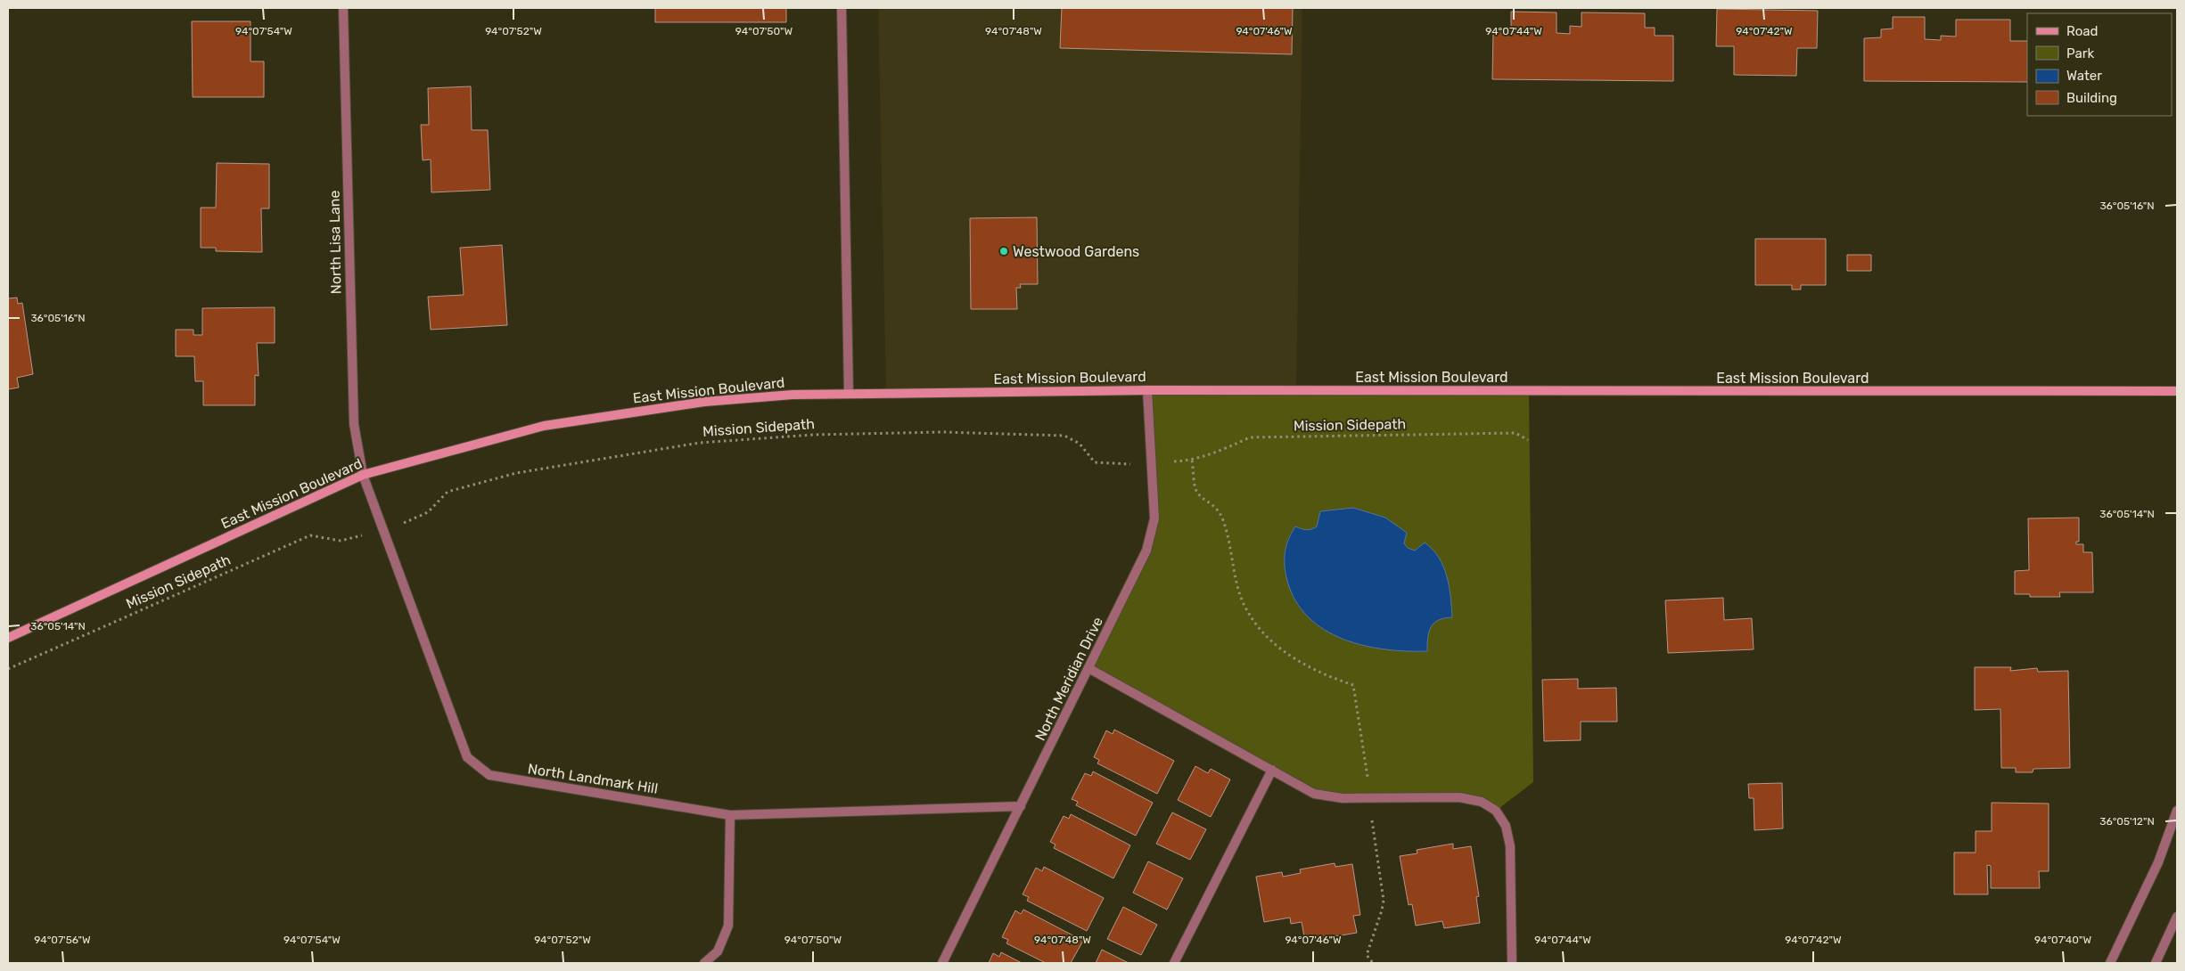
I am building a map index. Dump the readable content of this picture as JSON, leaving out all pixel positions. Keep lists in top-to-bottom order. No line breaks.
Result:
{"streets":{"main road":["East Mission Boulevard"],"street":["North Lisa Lane","North Meridian Drive","North Landmark Hill"],"path":["Mission Sidepath"]},"crossings":[["North Lisa Lane","East Mission Boulevard"],["North Lisa Lane","North Landmark Hill"],["East Mission Boulevard","North Meridian Drive"],["East Mission Boulevard","North Landmark Hill"],["North Meridian Drive","North Landmark Hill"]],"places":["Westwood Gardens"],"legend":["Road","Park","Water","Building"],"coordinates":["94°07'54\"W","94°07'52\"W","94°07'50\"W","94°07'48\"W","94°07'46\"W","94°07'44\"W","94°07'42\"W","36°05'16\"N","36°05'14\"N","36°05'12\"N","94°07'56\"W","94°07'40\"W"]}
